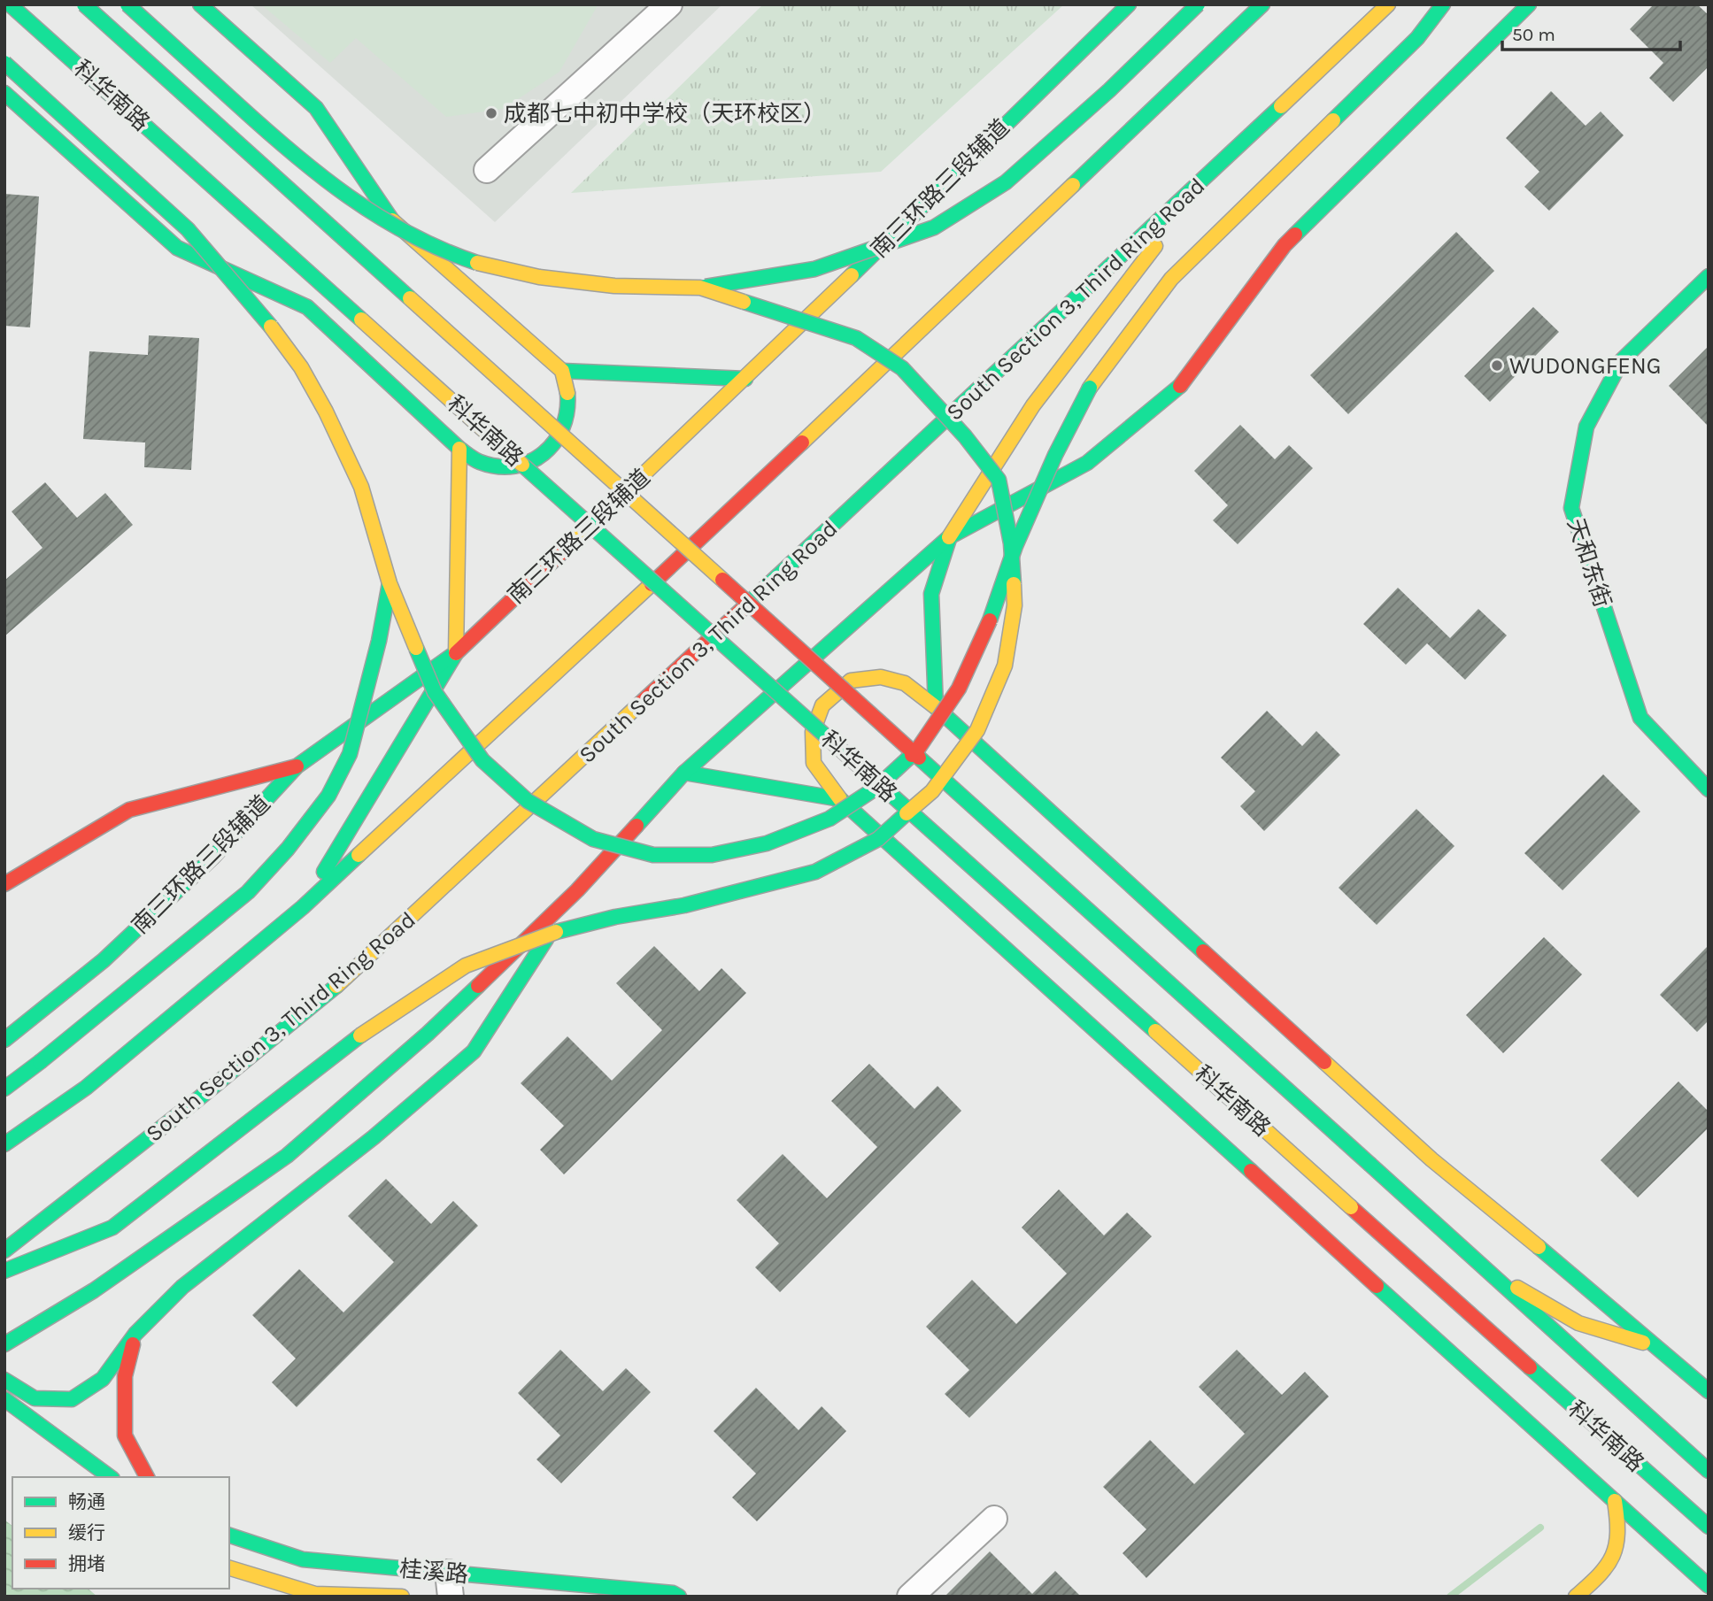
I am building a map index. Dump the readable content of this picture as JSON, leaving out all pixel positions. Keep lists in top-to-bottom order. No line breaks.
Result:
{"streets":{"main road":["科华南路","南三环路三段辅道","South Section 3, Third Ring Road","天和东街","桂溪路"]},"places":["成都七中初中学校（天环校区）","WUDONGFENG"],"legend":["畅通","缓行","拥堵"],"scale_bar":"50 m"}
